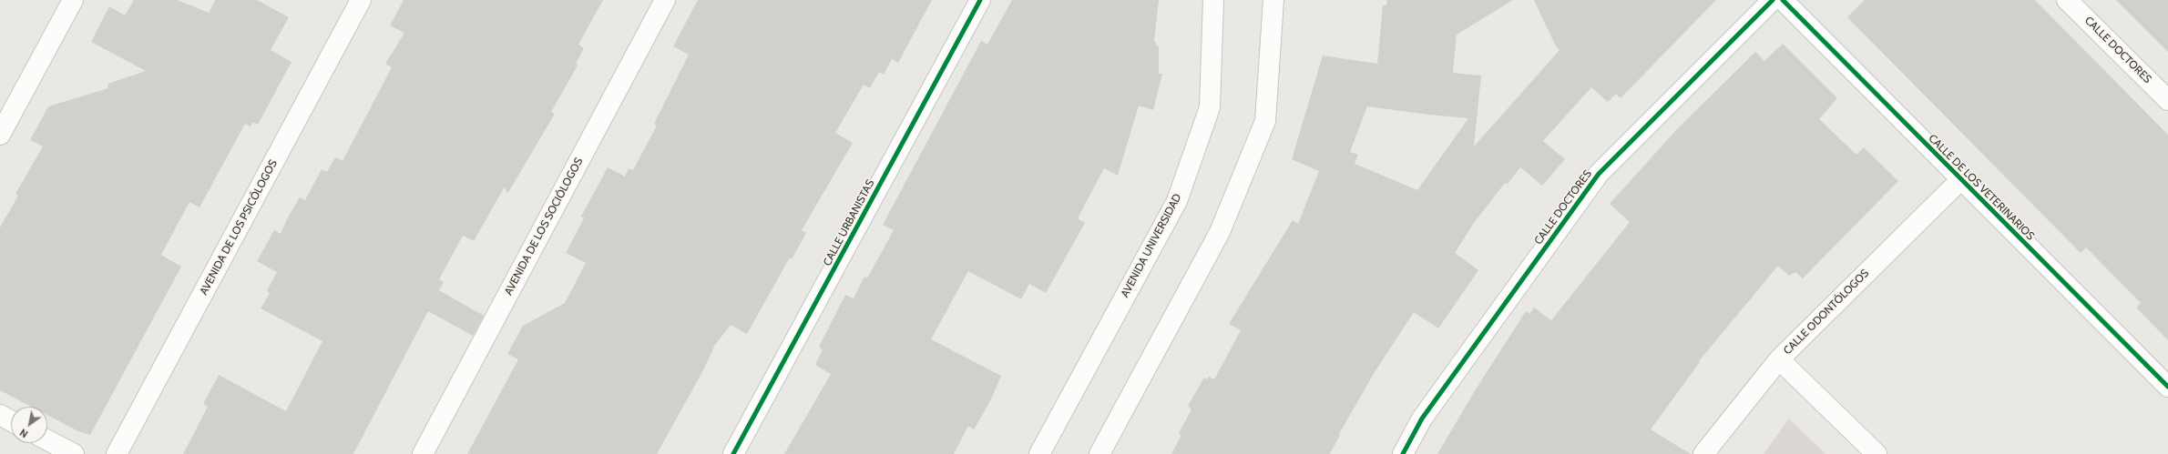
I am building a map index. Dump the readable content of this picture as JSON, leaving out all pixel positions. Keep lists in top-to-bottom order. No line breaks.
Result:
{"streets":{"street":["CALLE DOCTORES","CALLE DE LOS VETERINARIOS","CALLE URBANISTAS","AVENIDA DE LOS SOCIÓLOGOS","AVENIDA DE LOS PSICÓLOGOS","AVENIDA UNIVERSIDAD","CALLE ODONTÓLOGOS"]},"crossings":[["CALLE DE LOS VETERINARIOS","CALLE ODONTÓLOGOS"]],"north":"bottom left"}
